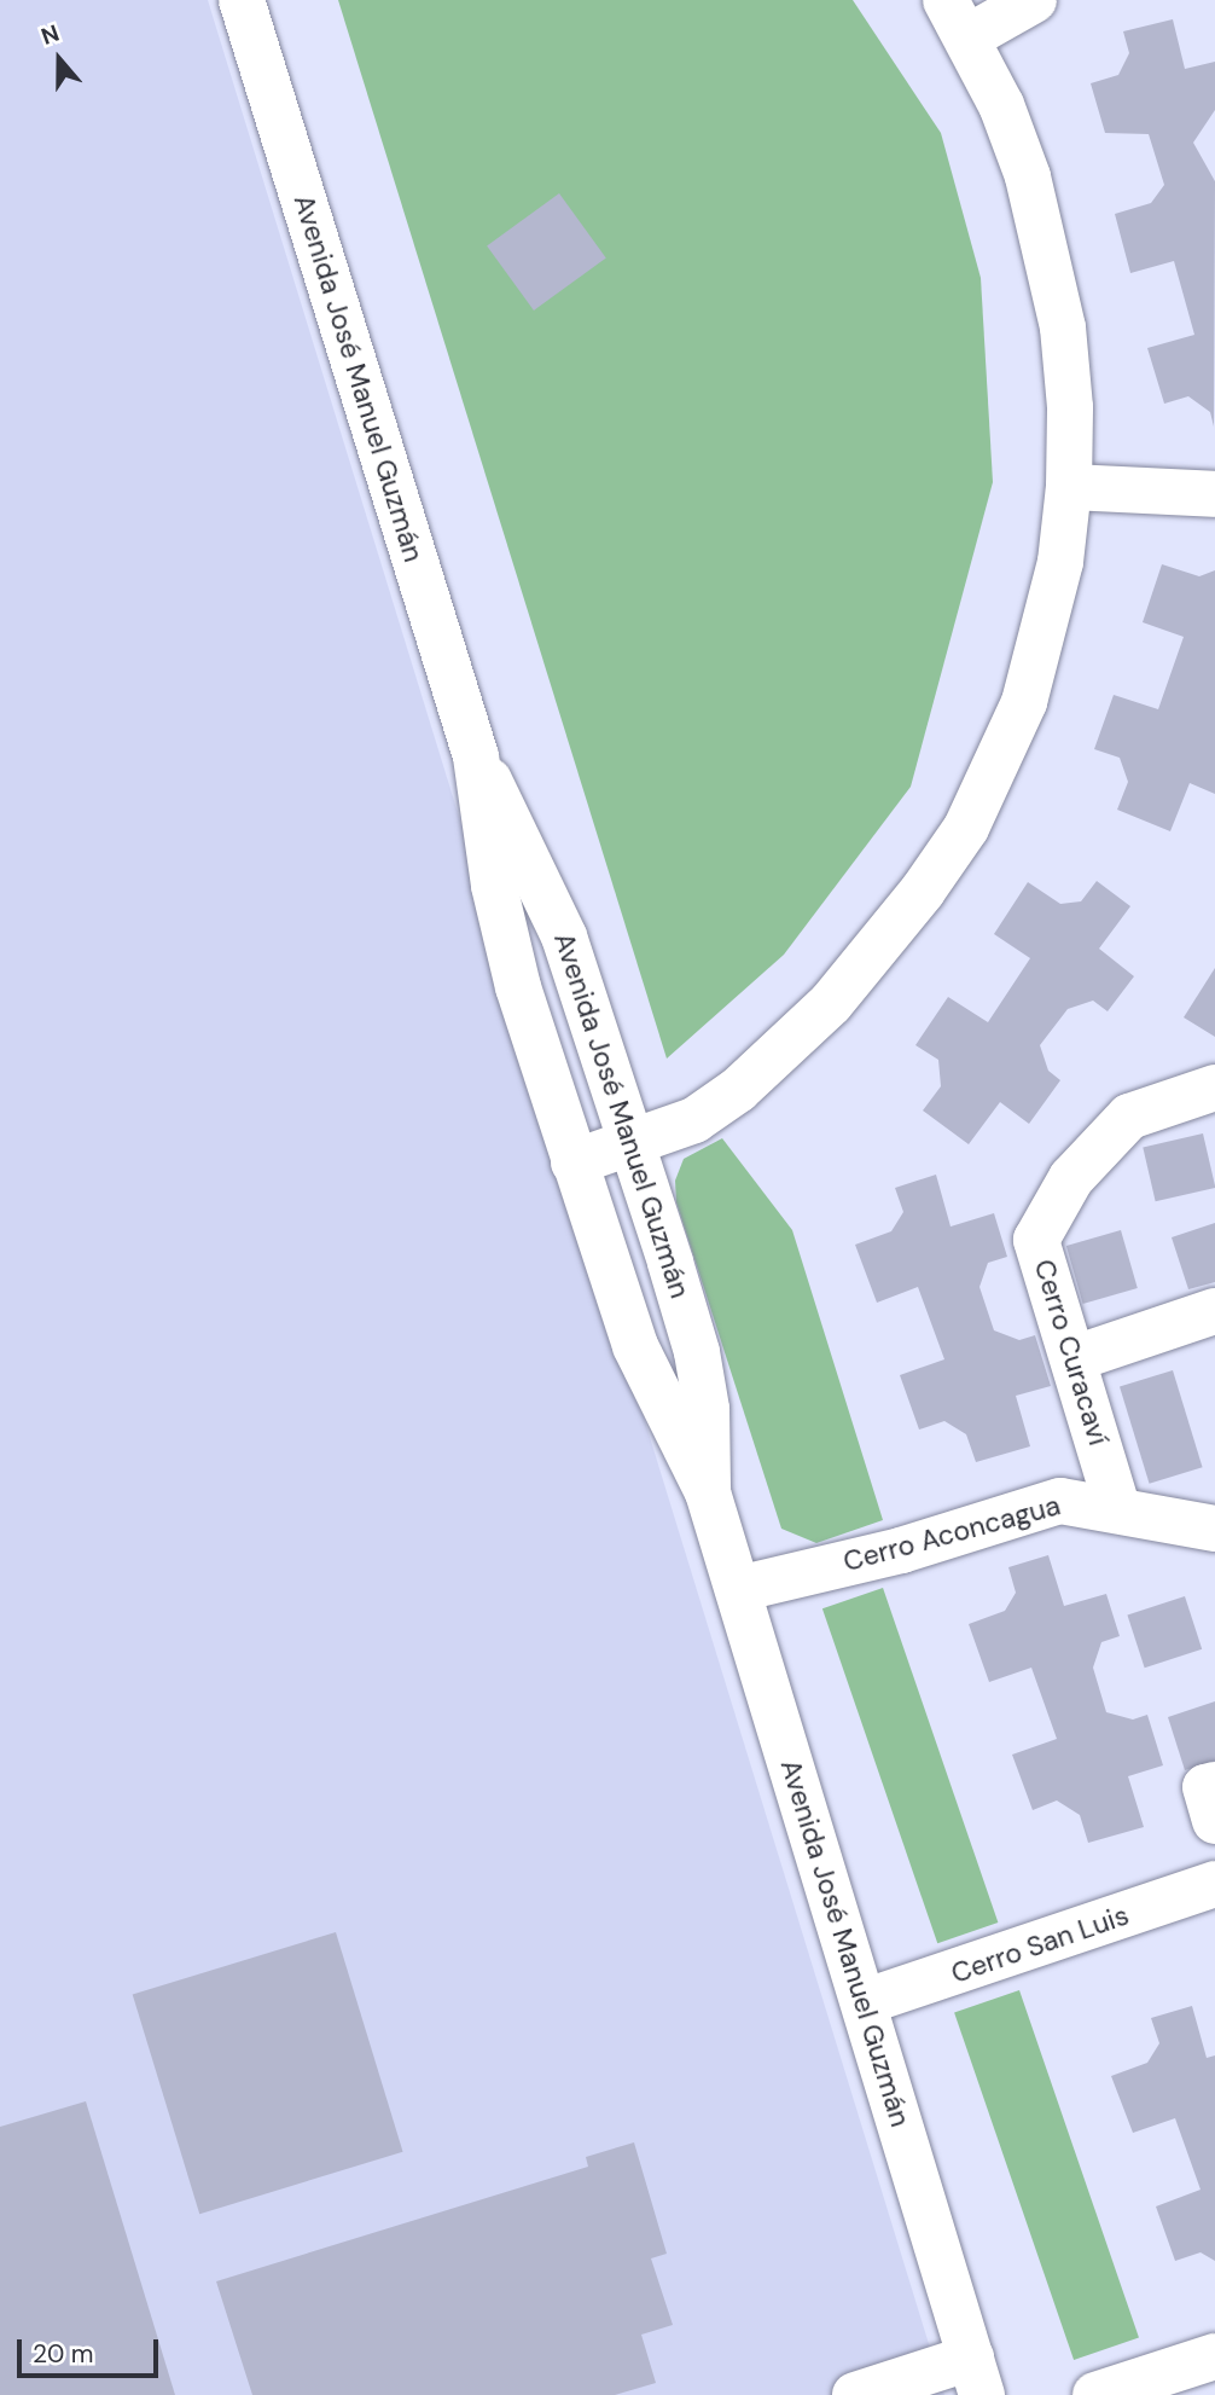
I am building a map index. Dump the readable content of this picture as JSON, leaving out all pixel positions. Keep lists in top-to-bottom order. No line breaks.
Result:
{"streets":{"street":["Avenida José Manuel Guzmán","Cerro Curacaví","Cerro Aconcagua","Cerro San Luis"]},"crossings":[["Avenida José Manuel Guzmán","Cerro Aconcagua"],["Avenida José Manuel Guzmán","Cerro San Luis"],["Cerro Curacaví","Cerro Aconcagua"]],"scale_bar":"20 m","north":"top"}
